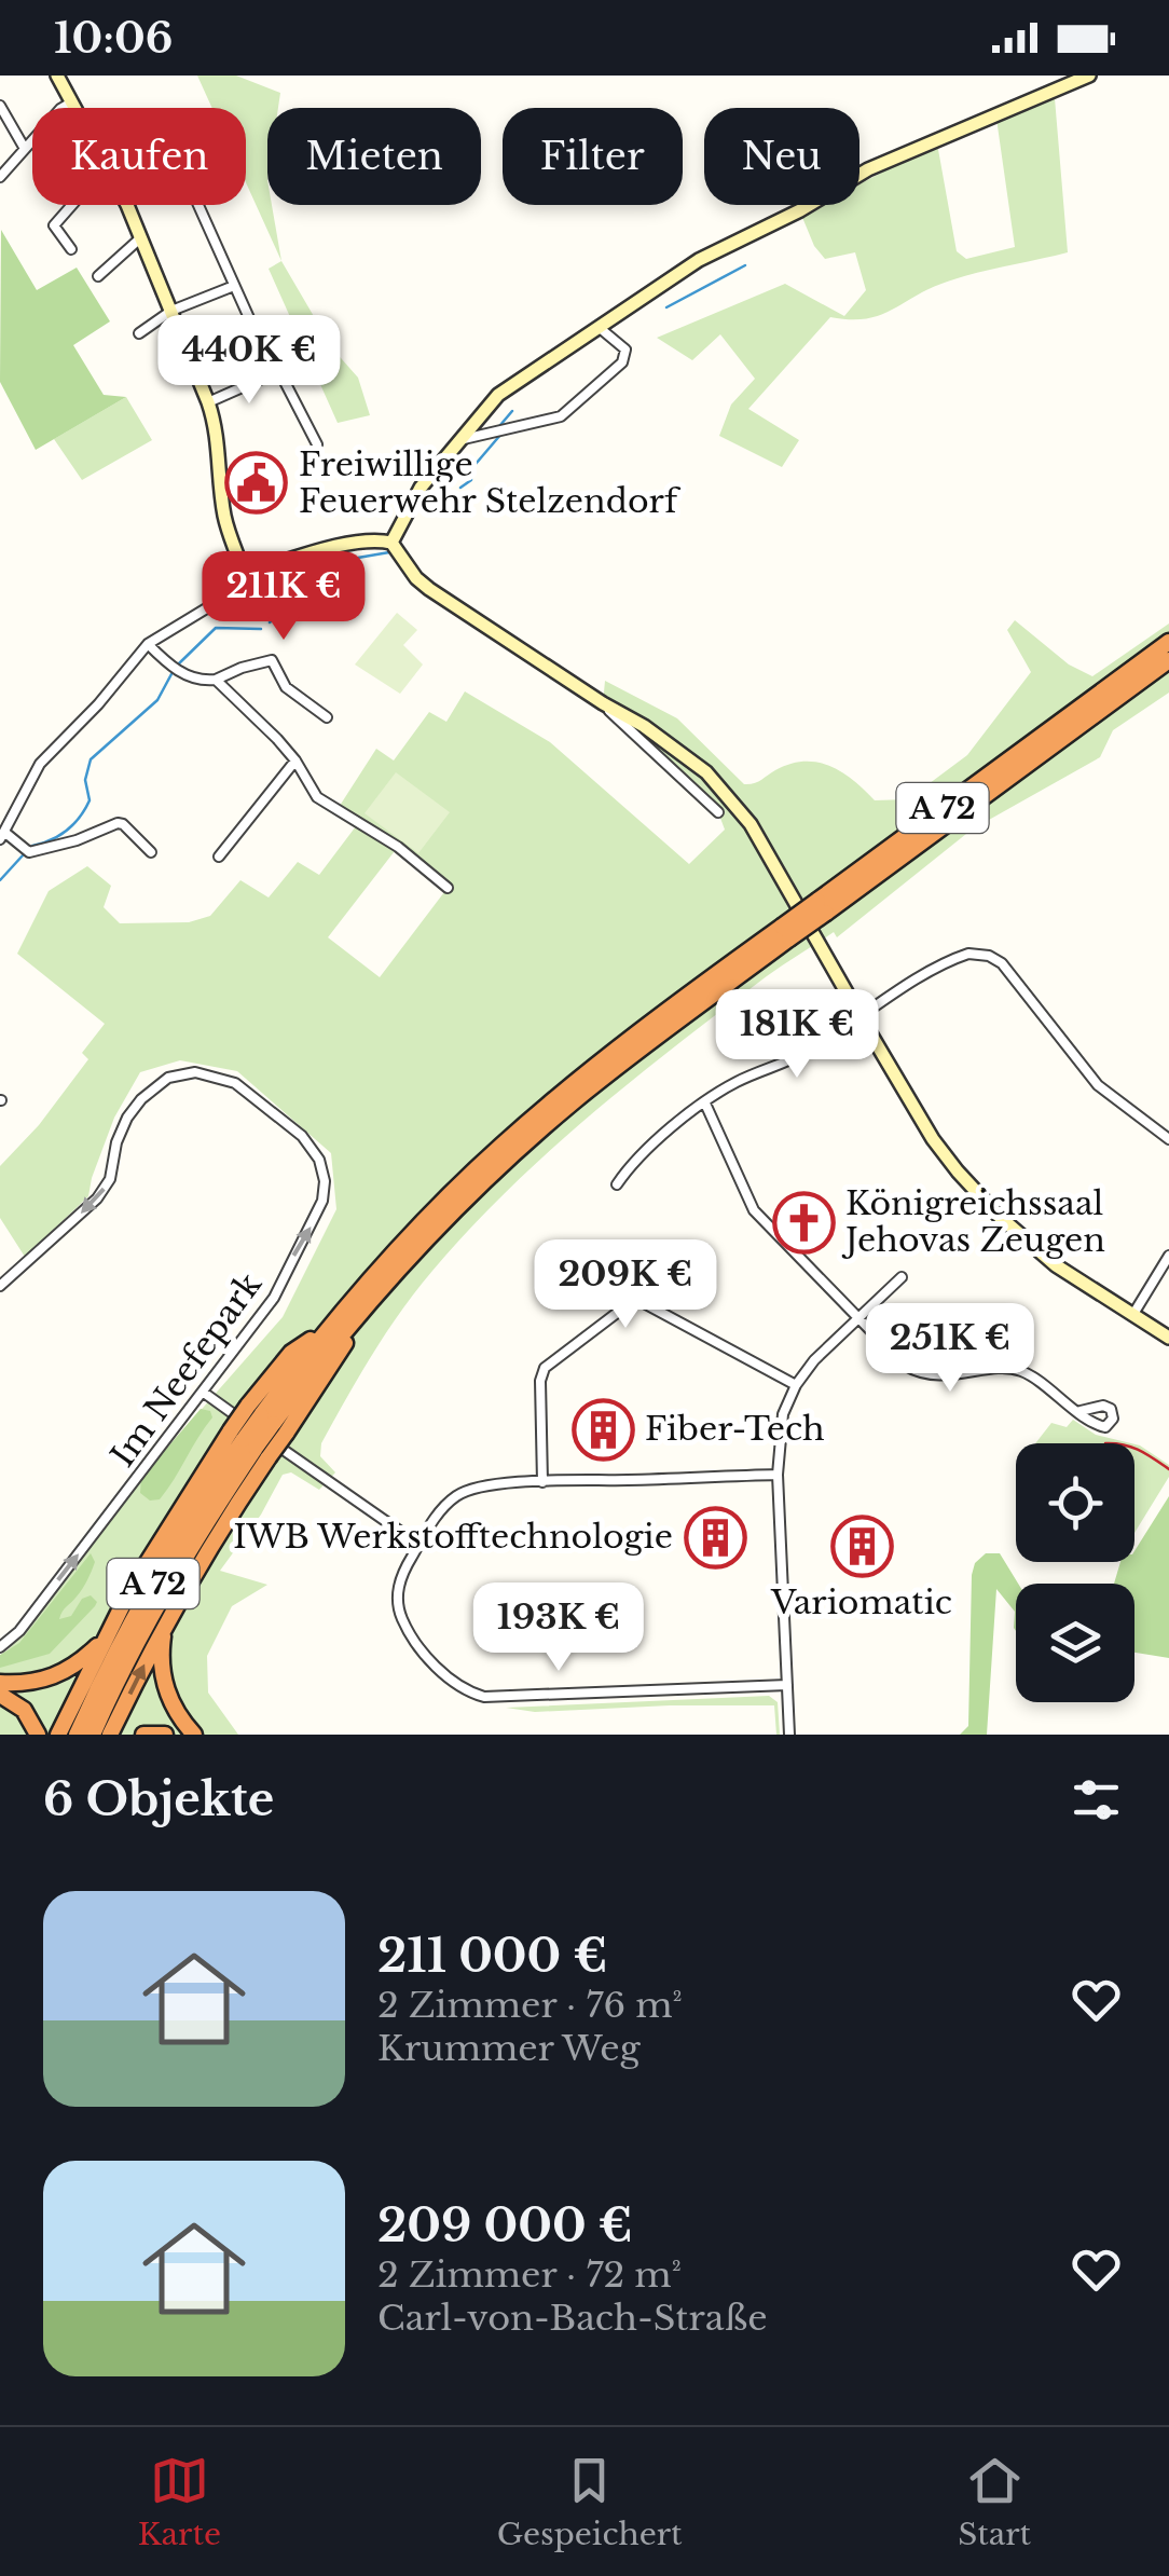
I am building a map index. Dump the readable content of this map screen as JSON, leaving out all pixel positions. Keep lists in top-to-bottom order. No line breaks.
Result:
{"streets":{"highway":["A 72"],"street":["Im Neefepark"]},"places":{"public building":["Freiwillige Feuerwehr Stelzendorf"],"church":["Königreichssaal Jehovas Zeugen"],"building":["Fiber-Tech","IWB Werkstofftechnologie","Variomatic"]},"page":{"status":"10:06","chip":["Kaufen","Mieten","Filter","Neu"],"price":["440K €","211K €","181K €","209K €","251K €","193K €"],"heading":"6 Objekte","list":[{"name":"211 000 €","note":"2 Zimmer · 76 m² · Krummer Weg"},{"name":"209 000 €","note":"2 Zimmer · 72 m² · Carl-von-Bach-Straße"}],"tabs":["Karte","Gespeichert","Start"]}}
